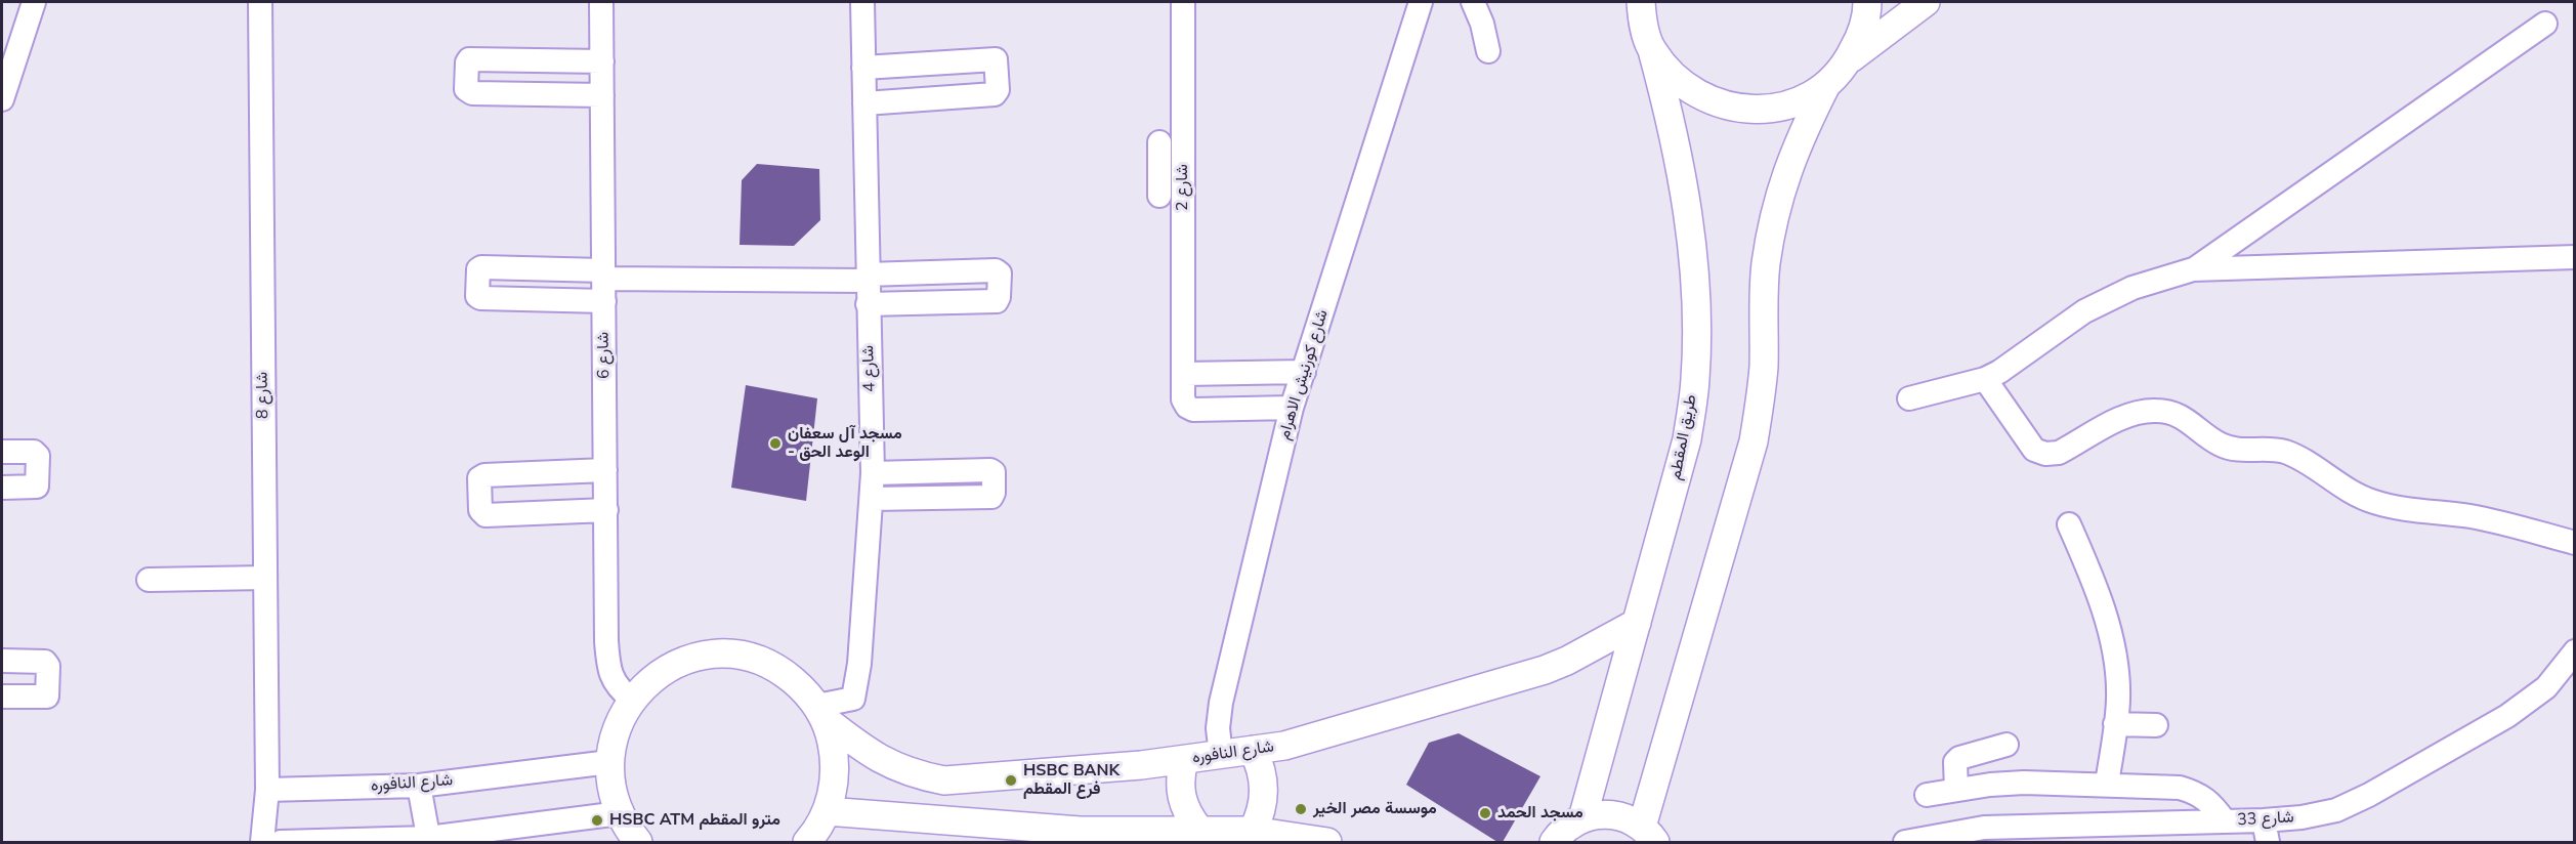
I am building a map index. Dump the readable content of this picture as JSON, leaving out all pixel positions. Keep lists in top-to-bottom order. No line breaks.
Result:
{"streets":{"main road":["طريق المقطم","شارع النافوره"],"street":["شارع 2","شارع 6","شارع 4","شارع كورنيش الاهرام","شارع 8","شارع 33"]},"crossings":[["شارع 2","شارع كورنيش الاهرام"],["شارع 6","شارع النافوره"],["شارع 4","شارع النافوره"],["شارع كورنيش الاهرام","شارع النافوره"],["شارع 8","شارع النافوره"],["طريق المقطم","شارع النافوره"]],"places":["مسجد آل سعفان - الوعد الحق","HSBC BANK فرع المقطم","موسسة مصر الخير","مسجد الحمد","HSBC ATM مترو المقطم"]}
